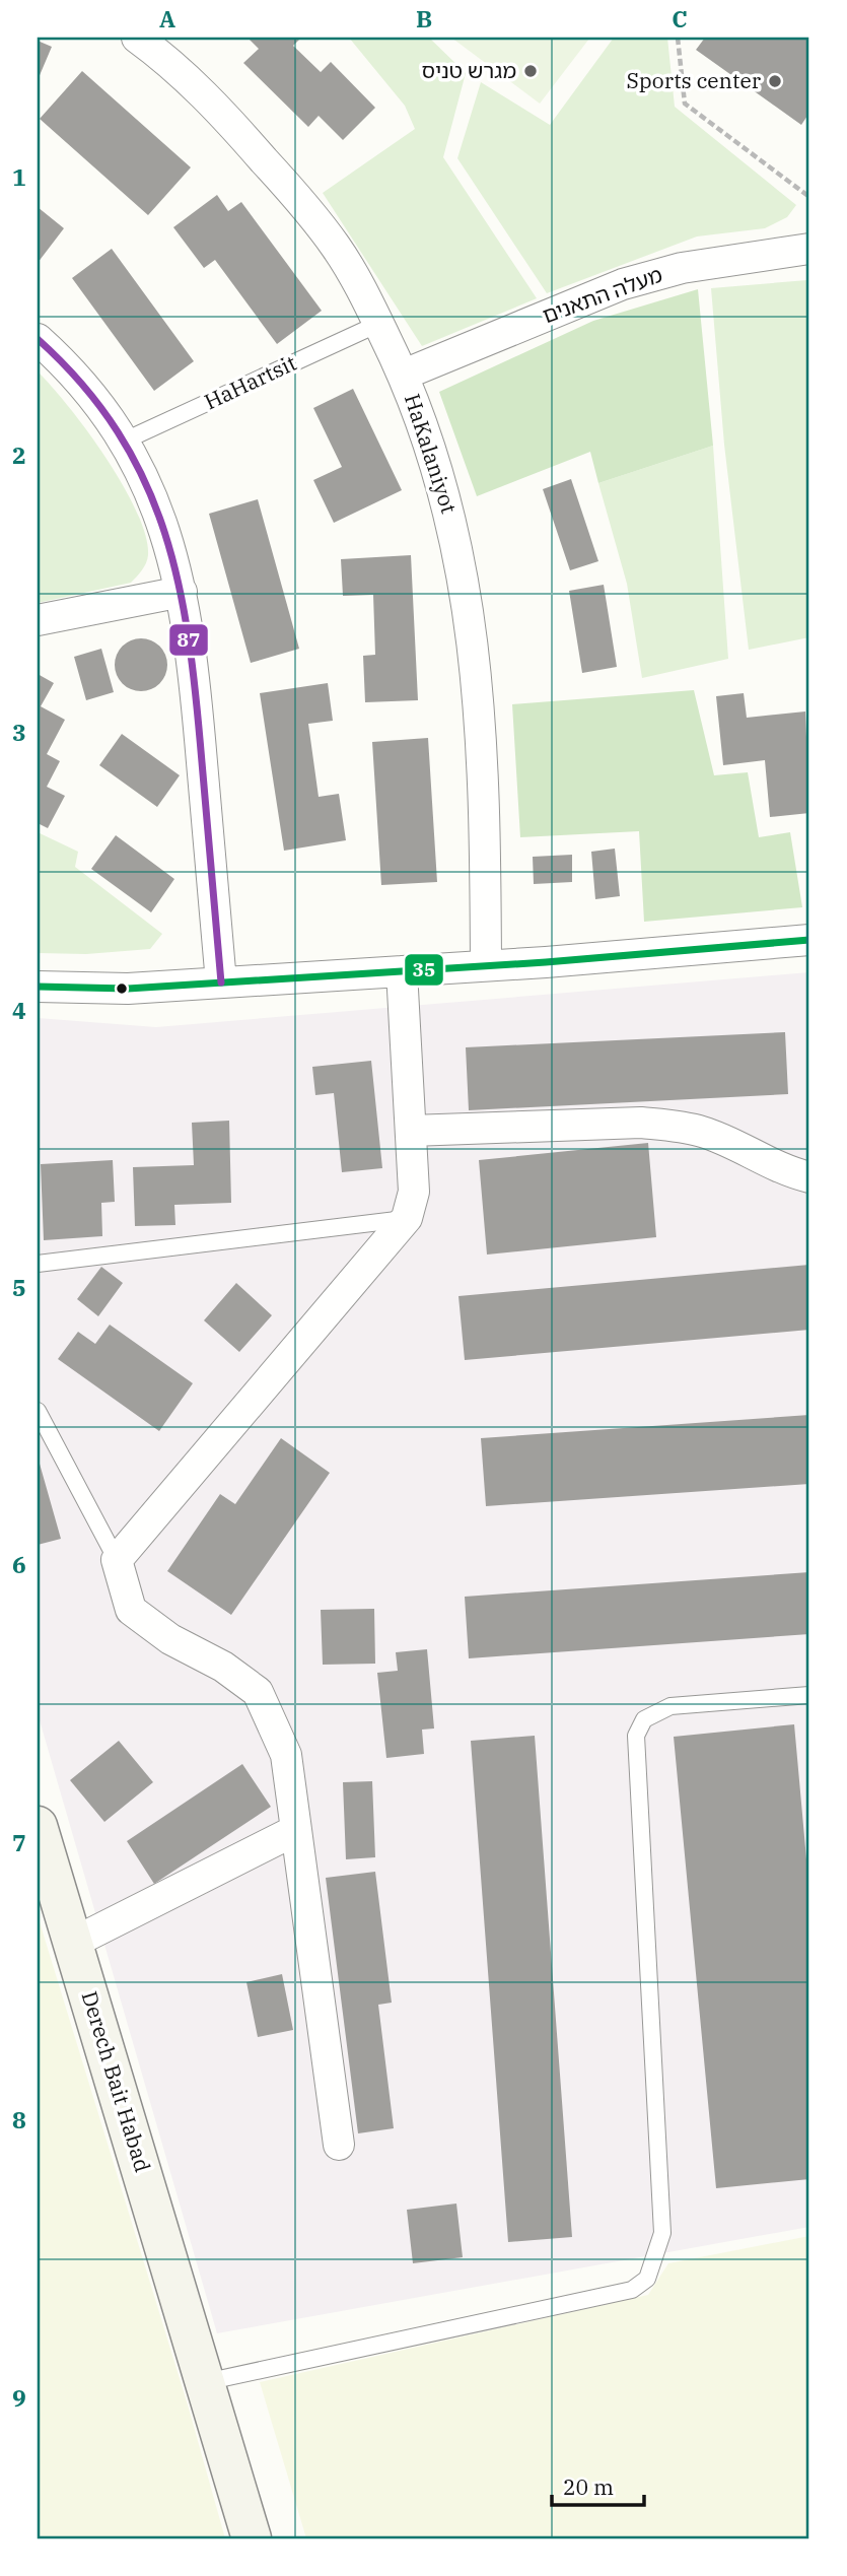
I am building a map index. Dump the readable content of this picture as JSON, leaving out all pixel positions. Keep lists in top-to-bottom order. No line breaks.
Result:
{"streets":{"street":["מעלה התאנים","HaKalaniyot","Derech Bait Habad"],"lane":["HaHartsit"]},"crossings":[["מעלה התאנים","HaKalaniyot"],["HaHartsit","HaKalaniyot"]],"places":["מגרש טניס","Sports center"],"lines":["transit line 87","transit line 35"],"scale_bar":"20 m","grid":{"columns":["A","B","C"],"rows":["1","2","3","4","5","6","7","8","9"]}}
